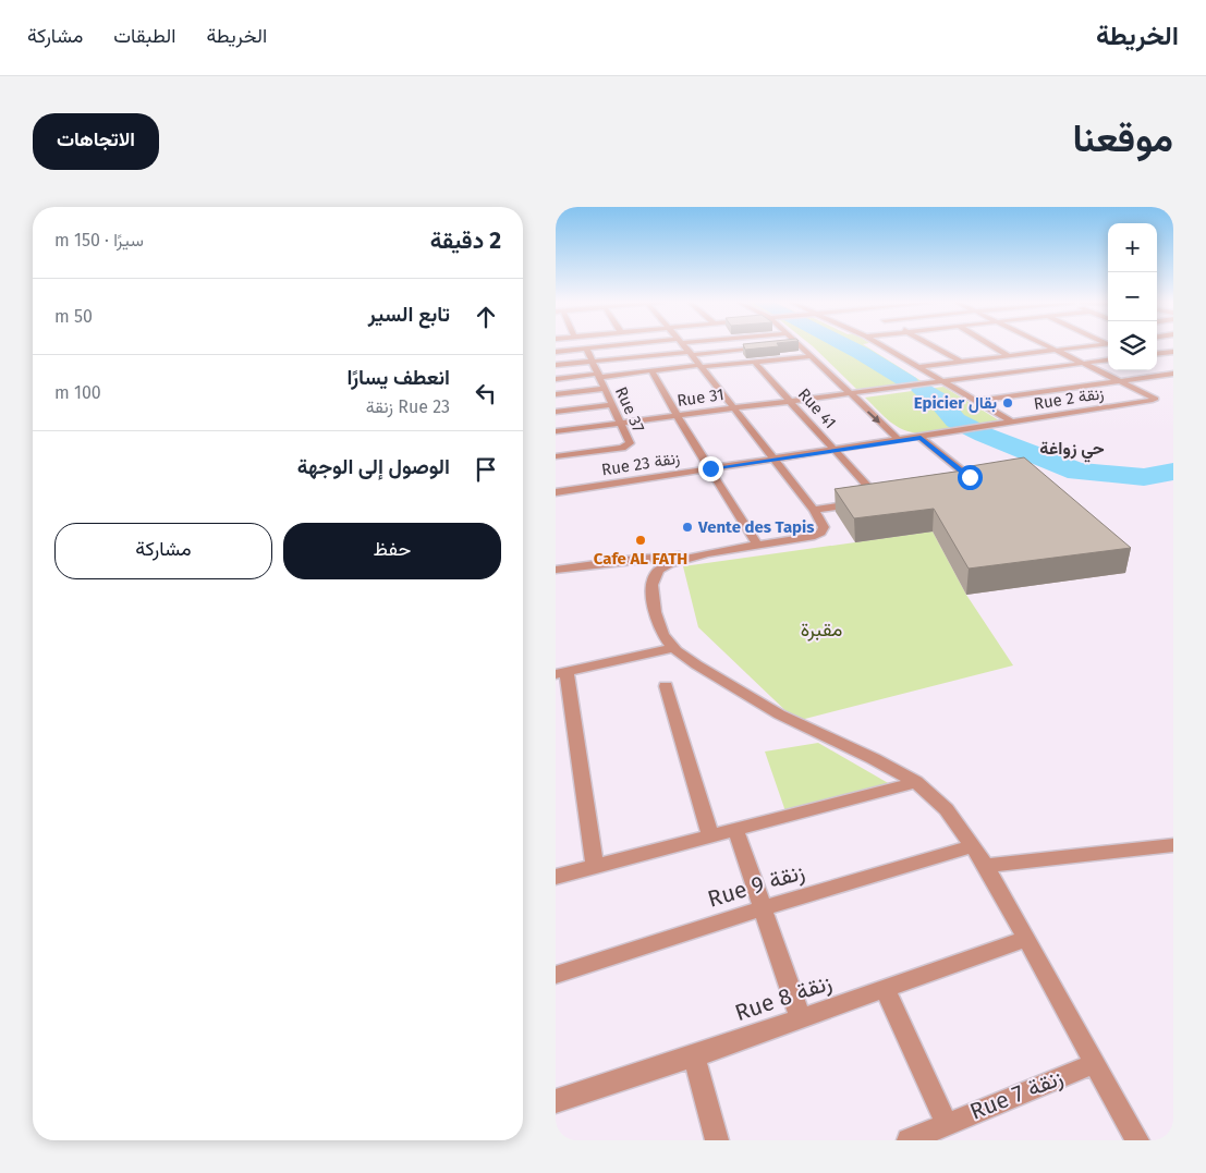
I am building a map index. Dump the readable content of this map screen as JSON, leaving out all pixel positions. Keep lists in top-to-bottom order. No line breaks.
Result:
{"streets":{"street":["Rue 31","Rue 2 زنقة","Rue 41","Rue 37","Rue 23 زنقة","Rue 9 زنقة","Rue 8 زنقة","Rue 7 زنقة"]},"crossings":[["Rue 31","Rue 41"],["Rue 31","Rue 37"],["Rue 2 زنقة","Rue 23 زنقة"],["Rue 41","Rue 23 زنقة"]],"districts":["حي زواغة"],"parks":["مقبرة"],"places":["Epicier بقال","Vente des Tapis","Cafe AL FATH"],"page":{"header":"الخريطة","nav":["الخريطة","الطبقات","مشاركة"],"title":"موقعنا","buttons":["الاتجاهات",["حفظ","مشاركة"]],"heading":["2 دقيقة","سيرًا · 150 m"],"map_buttons":["+","−"],"list":[["تابع السير","50 m"],["انعطف يسارًا","Rue 23 زنقة","100 m"],"الوصول إلى الوجهة"]}}
